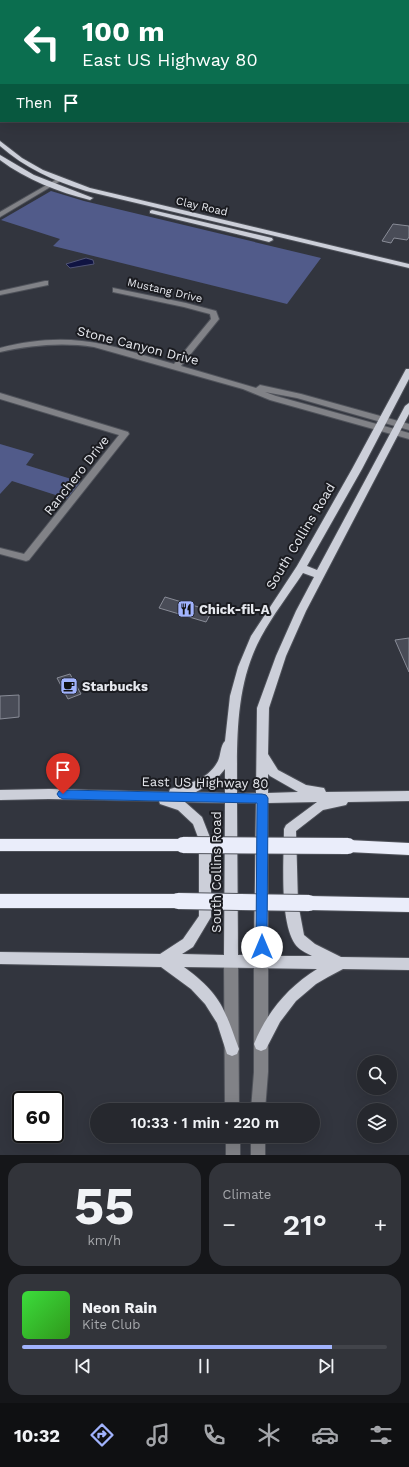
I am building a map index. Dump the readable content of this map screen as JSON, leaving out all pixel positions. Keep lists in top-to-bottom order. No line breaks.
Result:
{"streets":{"main road":["Clay Road","South Collins Road","East US Highway 80"],"street":["Mustang Drive","Stone Canyon Drive","Ranchero Drive"]},"crossings":[["Mustang Drive","Stone Canyon Drive"],["Stone Canyon Drive","South Collins Road"],["South Collins Road","East US Highway 80"]],"places":{"restaurant":["Chick-fil-A"],"cafe":["Starbucks"]},"page":{"turn":["100 m","East US Highway 80"],"then":"Then","limit":"60","trip":"10:33 · 1 min · 220 m","tile":[["55","km/h"],"Climate"],"heat":["−","21°","+"],"song":["Neon Rain","Kite Club"],"tabs":"10:32"}}
